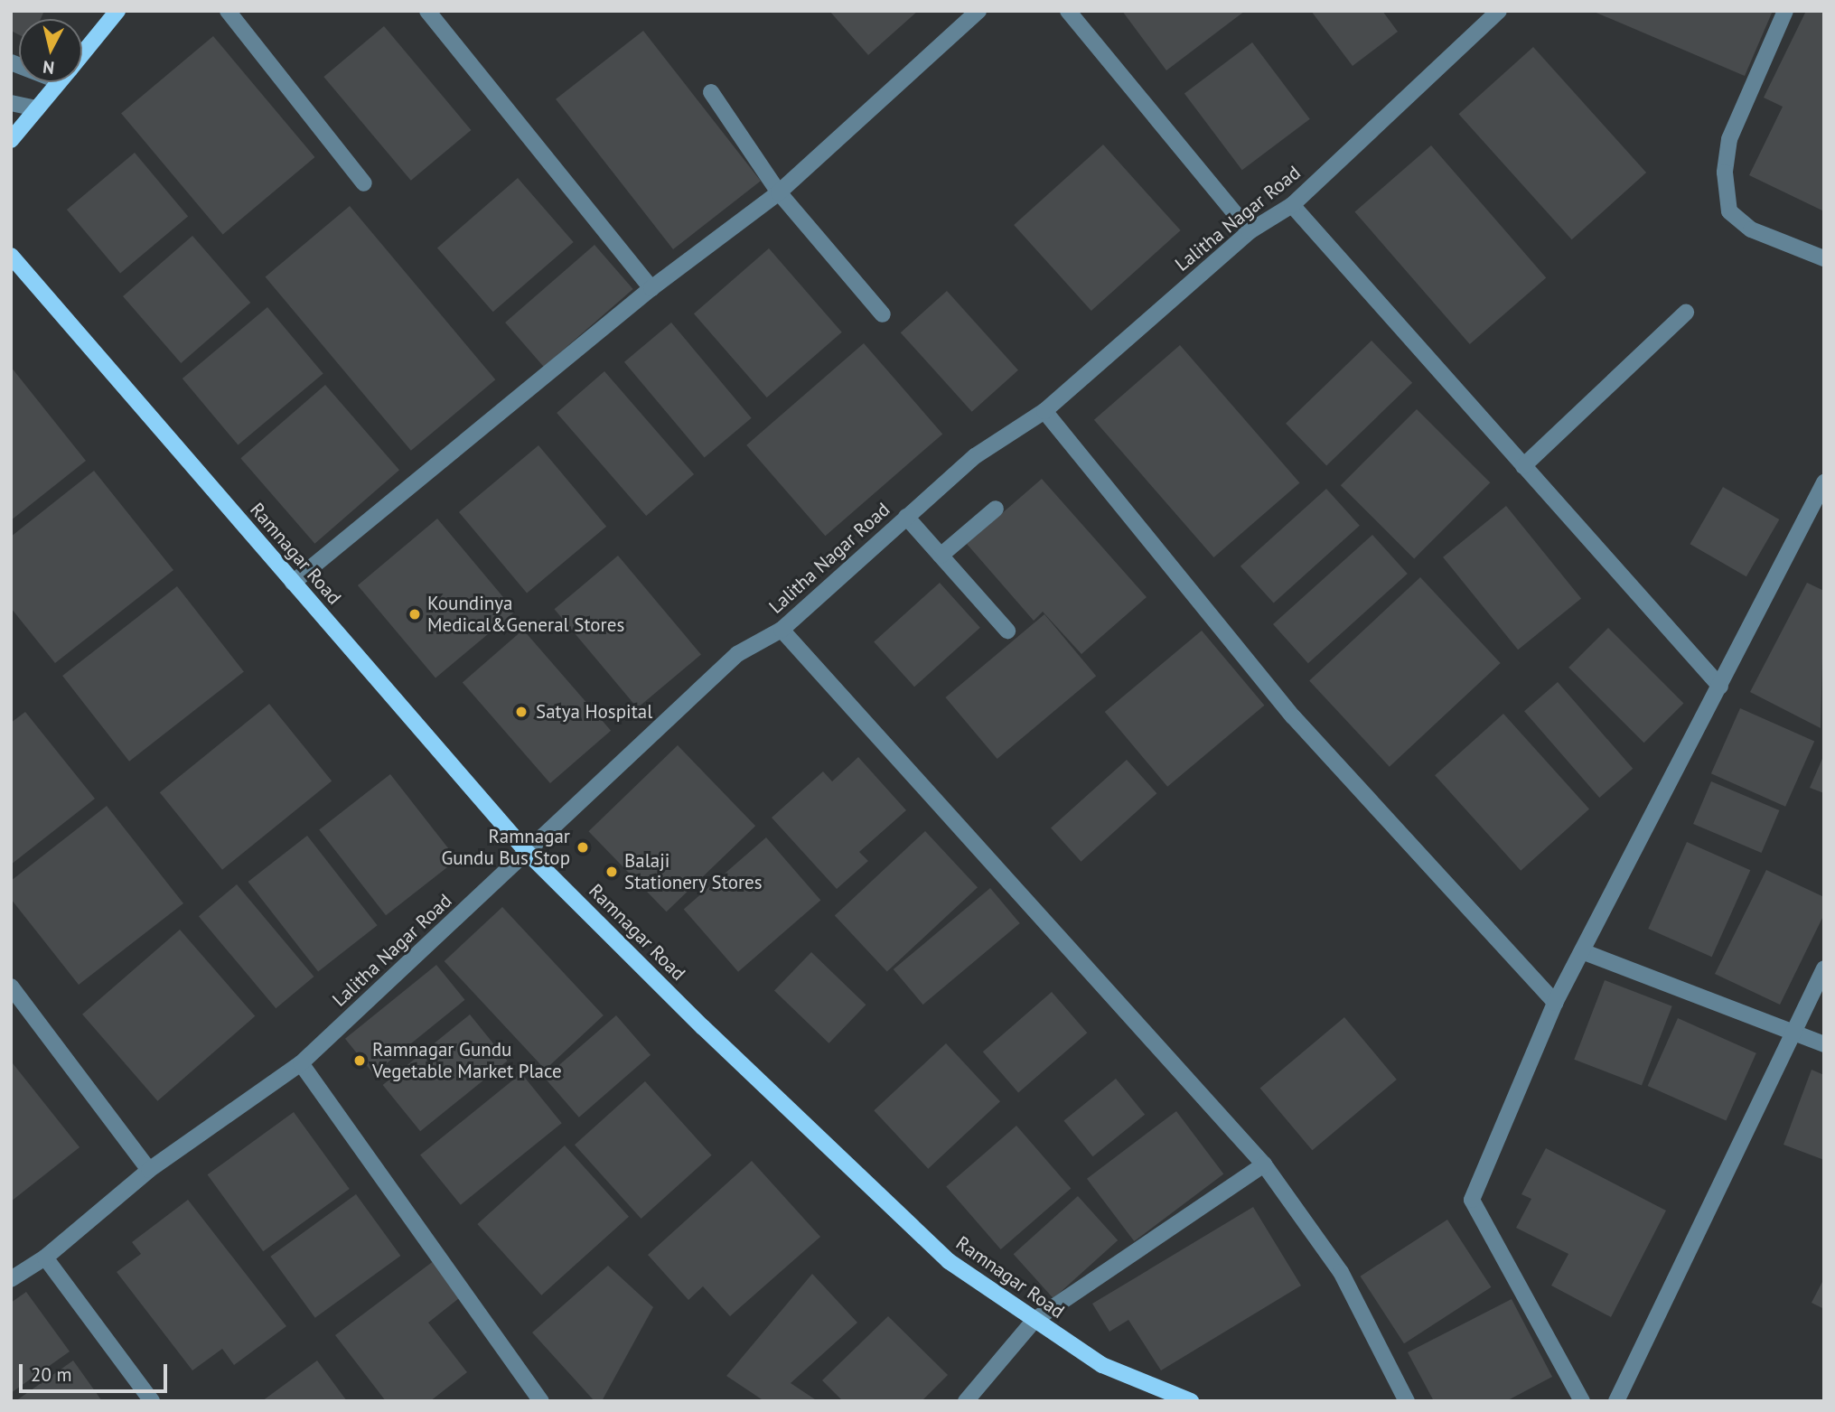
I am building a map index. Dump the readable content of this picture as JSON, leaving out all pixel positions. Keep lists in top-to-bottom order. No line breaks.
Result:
{"streets":{"main road":["Ramnagar Road"],"street":["Lalitha Nagar Road"]},"crossings":[["Lalitha Nagar Road","Ramnagar Road"]],"places":["Koundinya Medical&General Stores","Satya Hospital","Ramnagar Gundu Bus Stop","Balaji Stationery Stores","Ramnagar Gundu Vegetable Market Place"],"scale_bar":"20 m","north":"bottom"}
